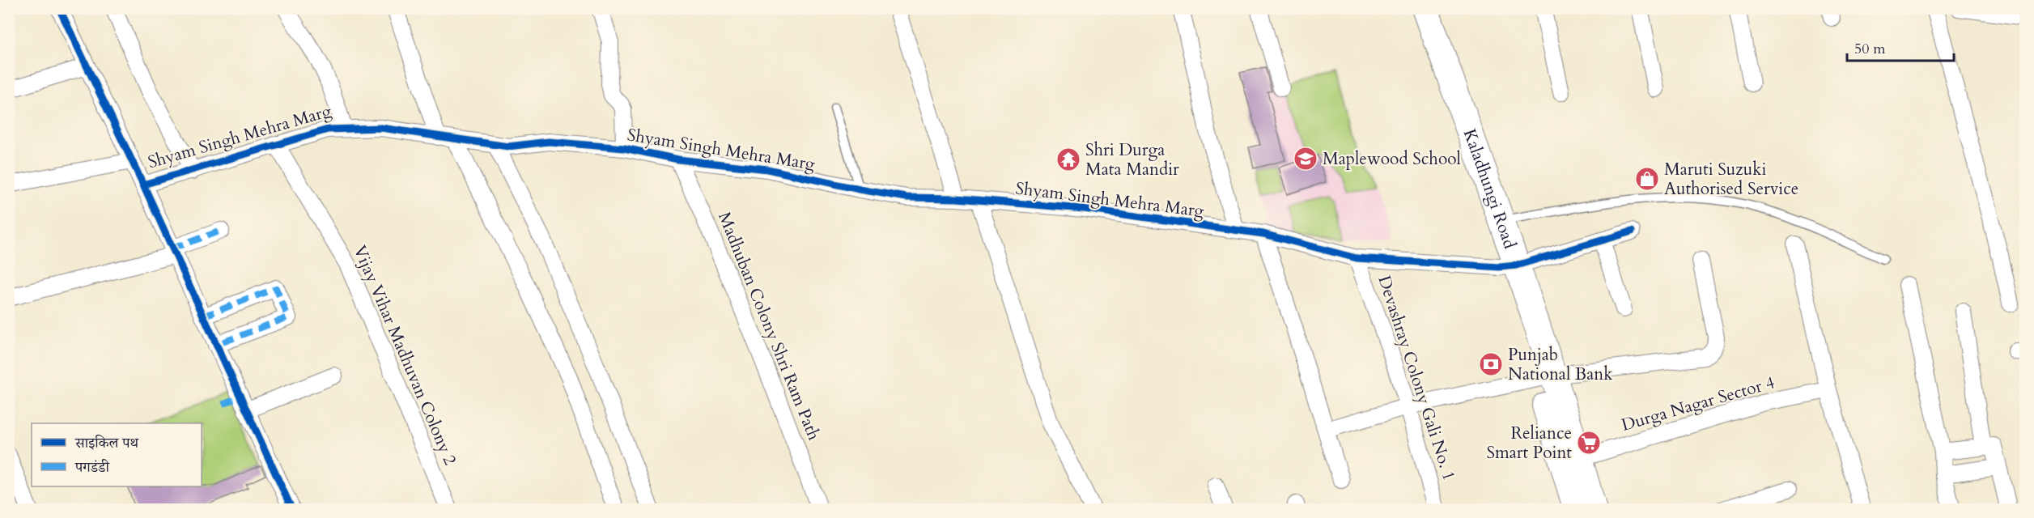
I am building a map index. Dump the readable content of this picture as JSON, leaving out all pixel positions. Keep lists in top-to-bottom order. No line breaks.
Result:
{"streets":{"main road":["Kaladhungi Road"],"street":["Shyam Singh Mehra Marg","Madhuban Colony Shri Ram Path","Vijay Vihar Madhuvan Colony 2","Devashray Colony Gali No. 1","Durga Nagar Sector 4"]},"crossings":[["Shyam Singh Mehra Marg","Kaladhungi Road"],["Shyam Singh Mehra Marg","Madhuban Colony Shri Ram Path"],["Shyam Singh Mehra Marg","Vijay Vihar Madhuvan Colony 2"],["Shyam Singh Mehra Marg","Devashray Colony Gali No. 1"],["Kaladhungi Road","Durga Nagar Sector 4"]],"places":{"school or university":["Maplewood School"],"temple":["Shri Durga Mata Mandir"],"shop":["Maruti Suzuki Authorised Service"],"bank":["Punjab National Bank"],"supermarket":["Reliance Smart Point"]},"legend":["साइकिल पथ","पगडंडी"],"scale_bar":"50 m"}
